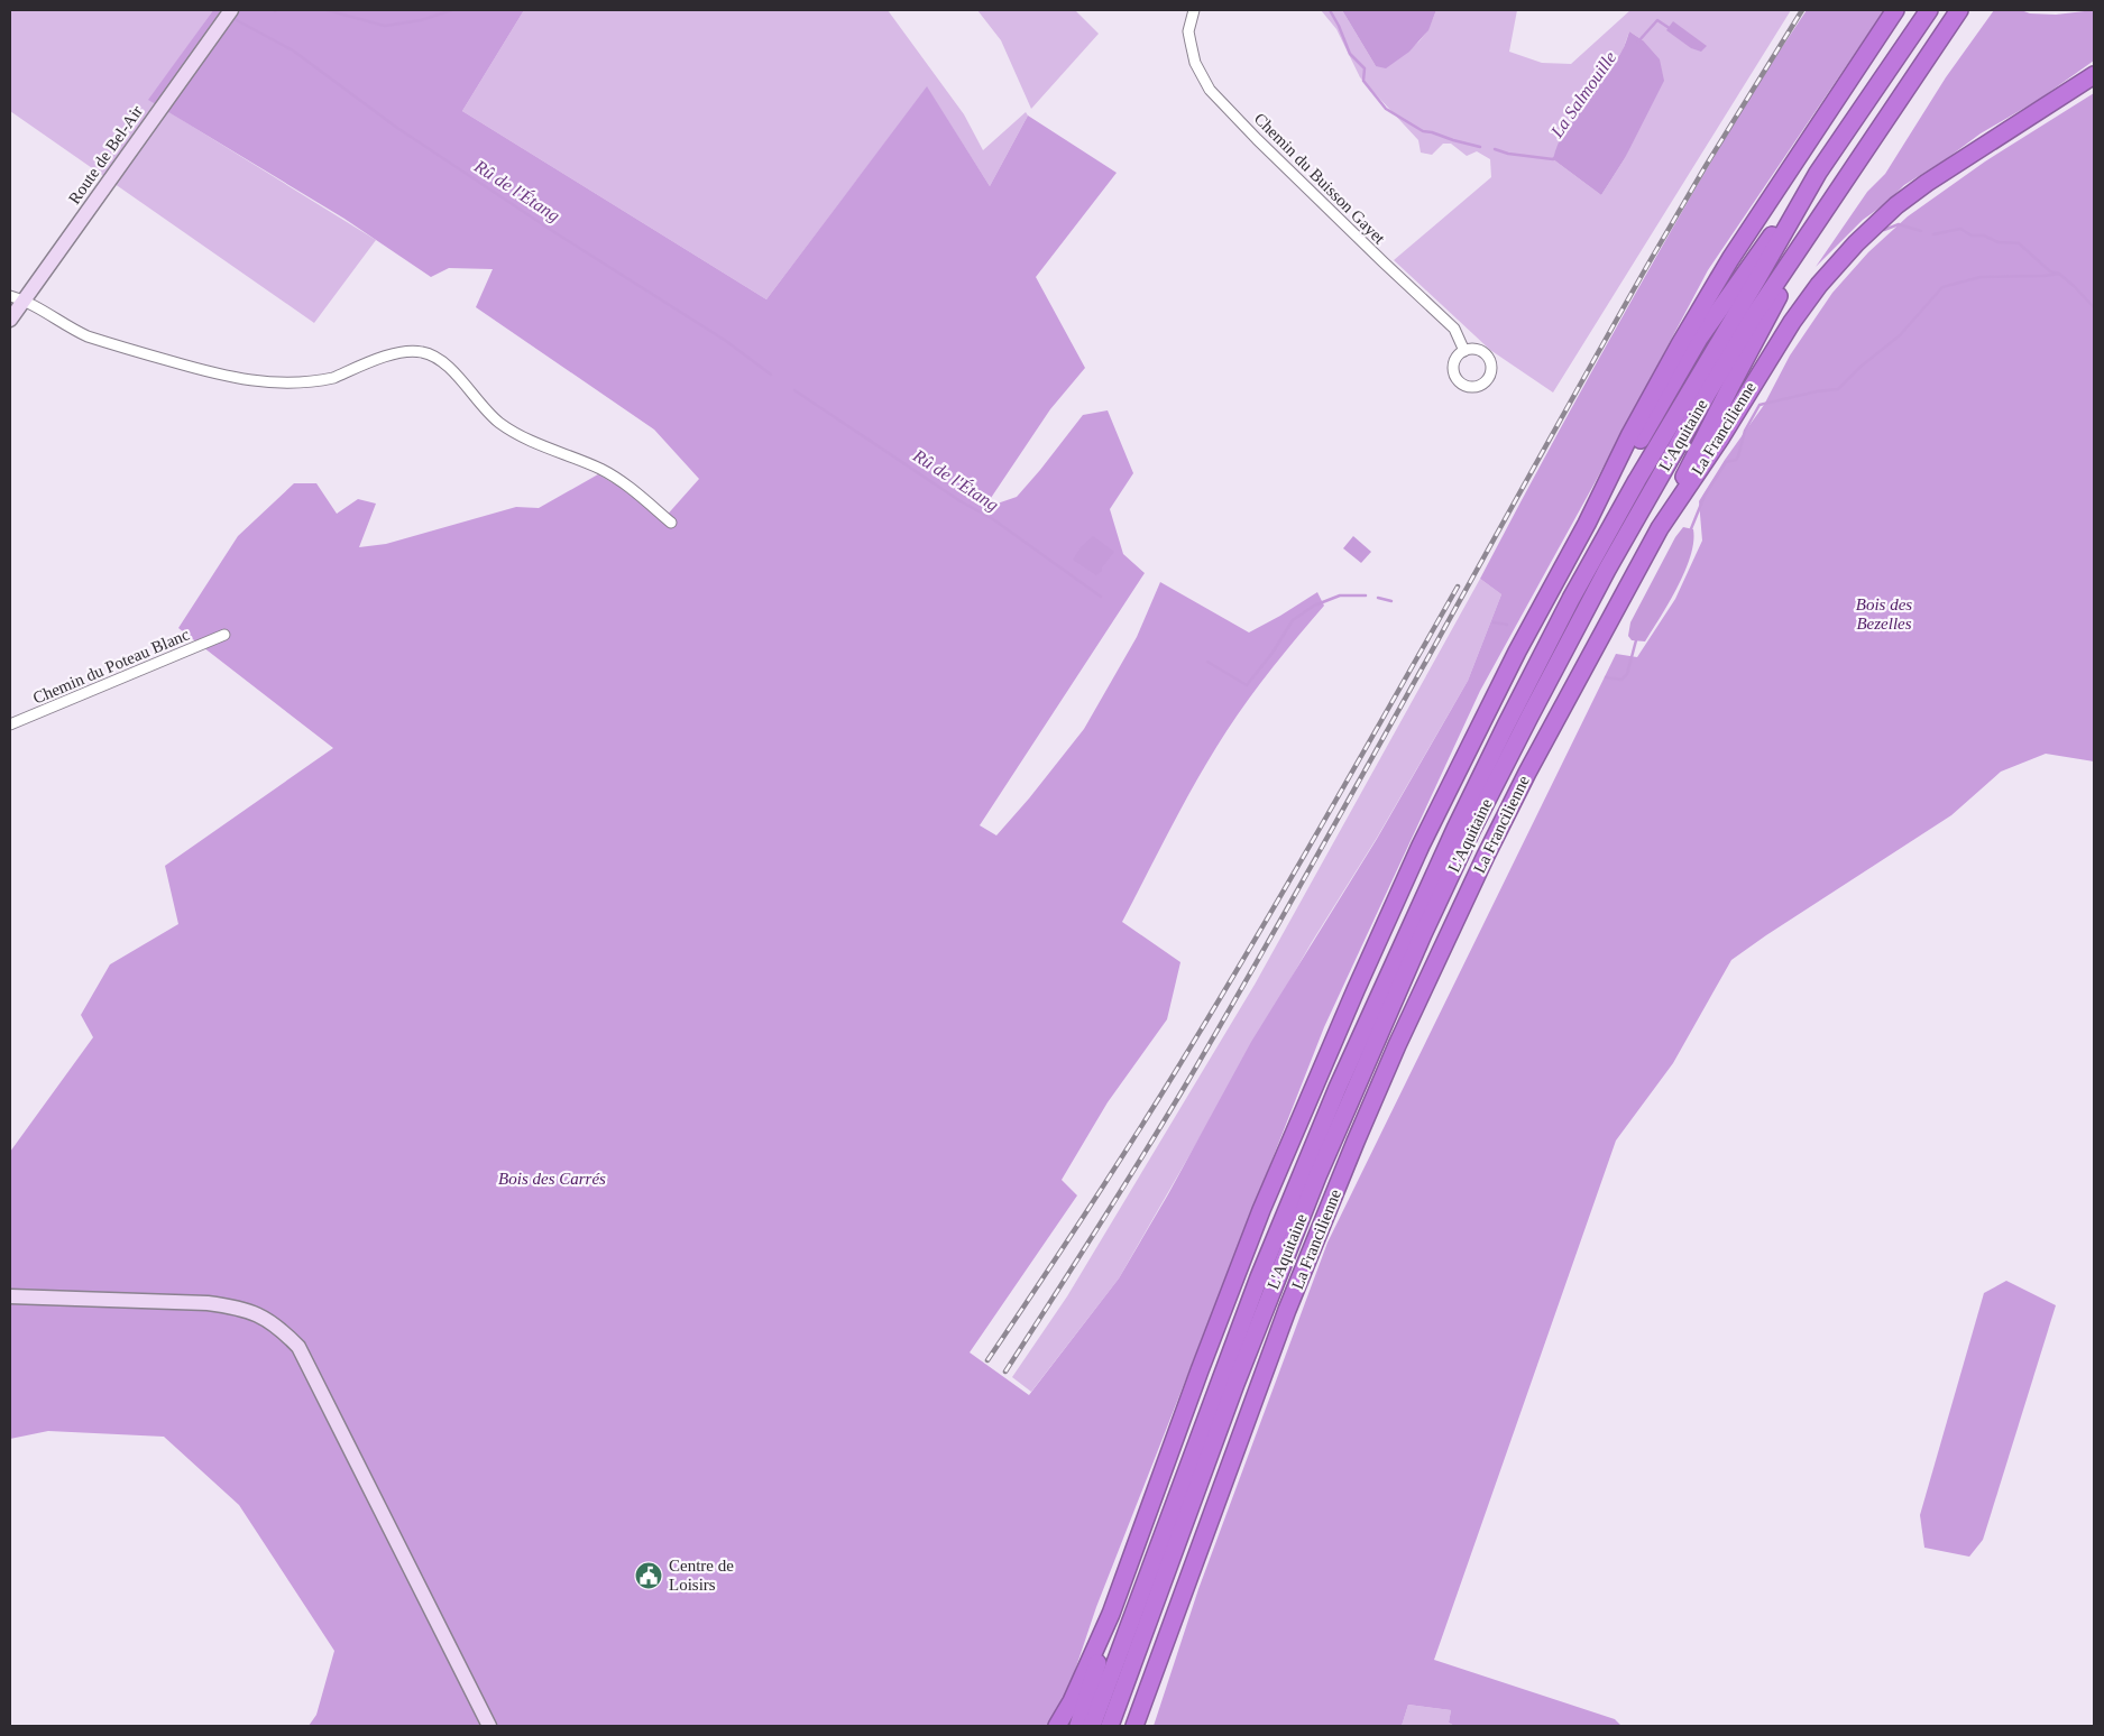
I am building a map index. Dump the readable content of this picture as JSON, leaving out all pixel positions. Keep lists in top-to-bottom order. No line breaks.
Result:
{"streets":{"highway":["La Francilienne","L'Aquitaine"],"main road":["Route de Bel-Air"],"street":["Chemin du Buisson Gayet","Chemin du Poteau Blanc"]},"water":["La Salmouille","Rû de l'Étang"],"parks":["Bois des Bezelles","Bois des Carrés"],"places":{"public building":["Centre de Loisirs"]}}
